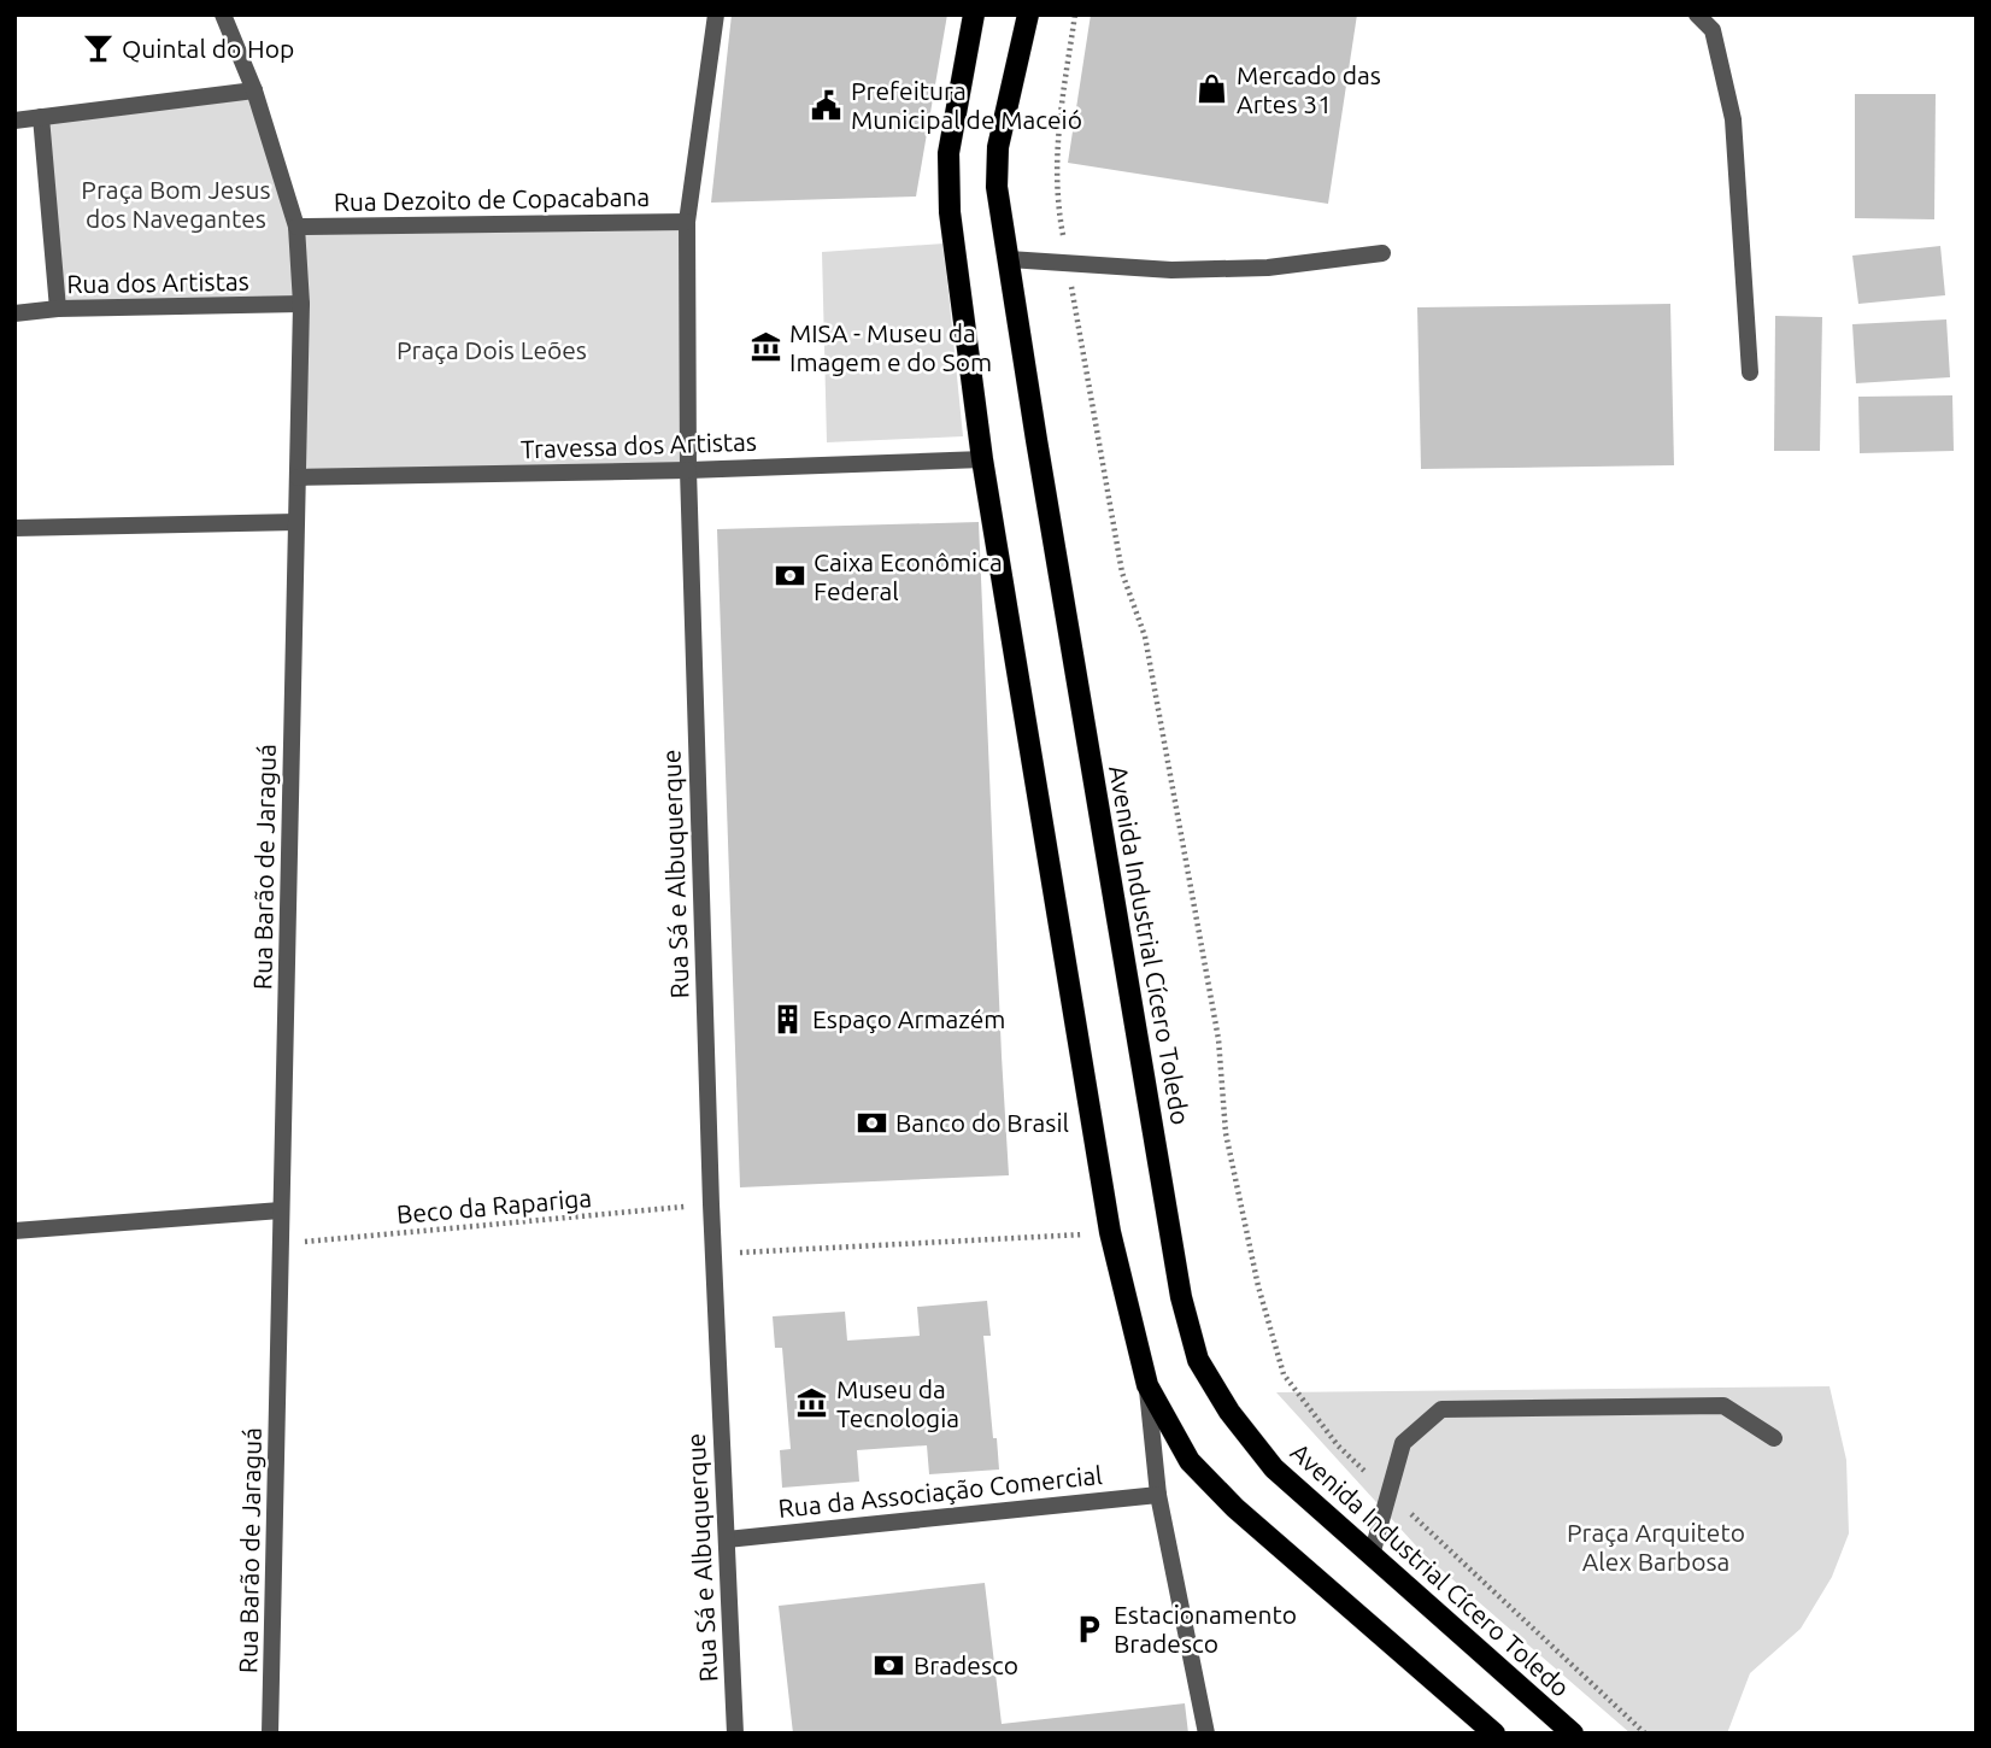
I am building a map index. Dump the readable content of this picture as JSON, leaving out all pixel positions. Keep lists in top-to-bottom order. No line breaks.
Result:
{"streets":{"main road":["Avenida Industrial Cícero Toledo"],"street":["Rua Dezoito de Copacabana","Rua dos Artistas","Travessa dos Artistas","Rua Barão de Jaraguá","Rua Sá e Albuquerque","Rua da Associação Comercial"],"path":["Beco da Rapariga"]},"crossings":[["Rua Dezoito de Copacabana","Rua Barão de Jaraguá"],["Rua Dezoito de Copacabana","Rua Sá e Albuquerque"],["Rua dos Artistas","Rua Barão de Jaraguá"],["Travessa dos Artistas","Rua Barão de Jaraguá"],["Travessa dos Artistas","Rua Sá e Albuquerque"],["Rua Barão de Jaraguá","Beco da Rapariga"],["Rua Sá e Albuquerque","Beco da Rapariga"],["Rua Sá e Albuquerque","Rua da Associação Comercial"]],"parks":["Praça Bom Jesus dos Navegantes","Praça Dois Leões","Praça Arquiteto Alex Barbosa"],"places":{"bar":["Quintal do Hop"],"shop":["Mercado das Artes 31"],"public building":["Prefeitura Municipal de Maceió"],"museum":["MISA - Museu da Imagem e do Som","Museu da Tecnologia"],"bank":["Caixa Econômica Federal","Banco do Brasil","Bradesco"],"building":["Espaço Armazém"],"parking":["Estacionamento Bradesco"]}}
